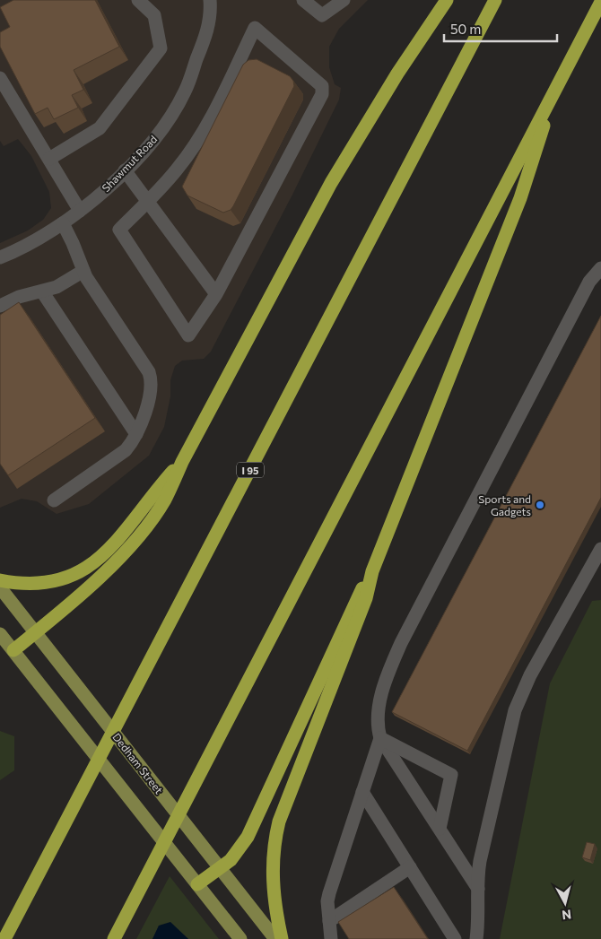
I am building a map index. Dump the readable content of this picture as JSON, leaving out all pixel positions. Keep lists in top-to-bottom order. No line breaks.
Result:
{"streets":{"highway":["I 95"],"main road":["Dedham Street"],"street":["Shawmut Road"]},"places":["Sports and Gadgets"],"scale_bar":"50 m","north":"bottom"}
